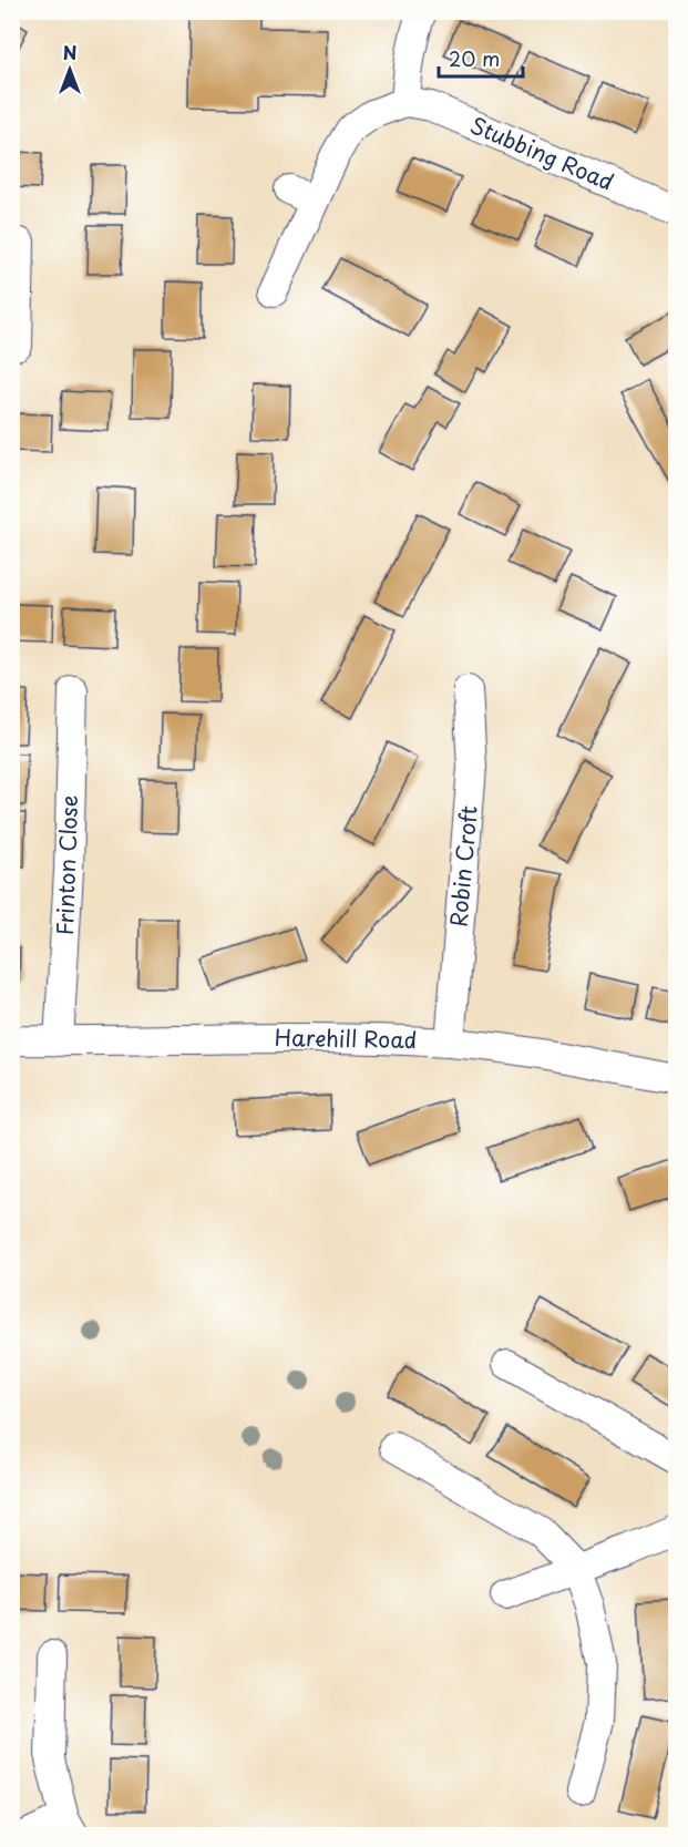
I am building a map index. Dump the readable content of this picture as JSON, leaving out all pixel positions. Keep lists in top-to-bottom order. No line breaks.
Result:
{"streets":{"street":["Stubbing Road","Frinton Close","Robin Croft","Harehill Road"]},"crossings":[["Frinton Close","Harehill Road"],["Robin Croft","Harehill Road"]],"scale_bar":"20 m","north":"top"}
